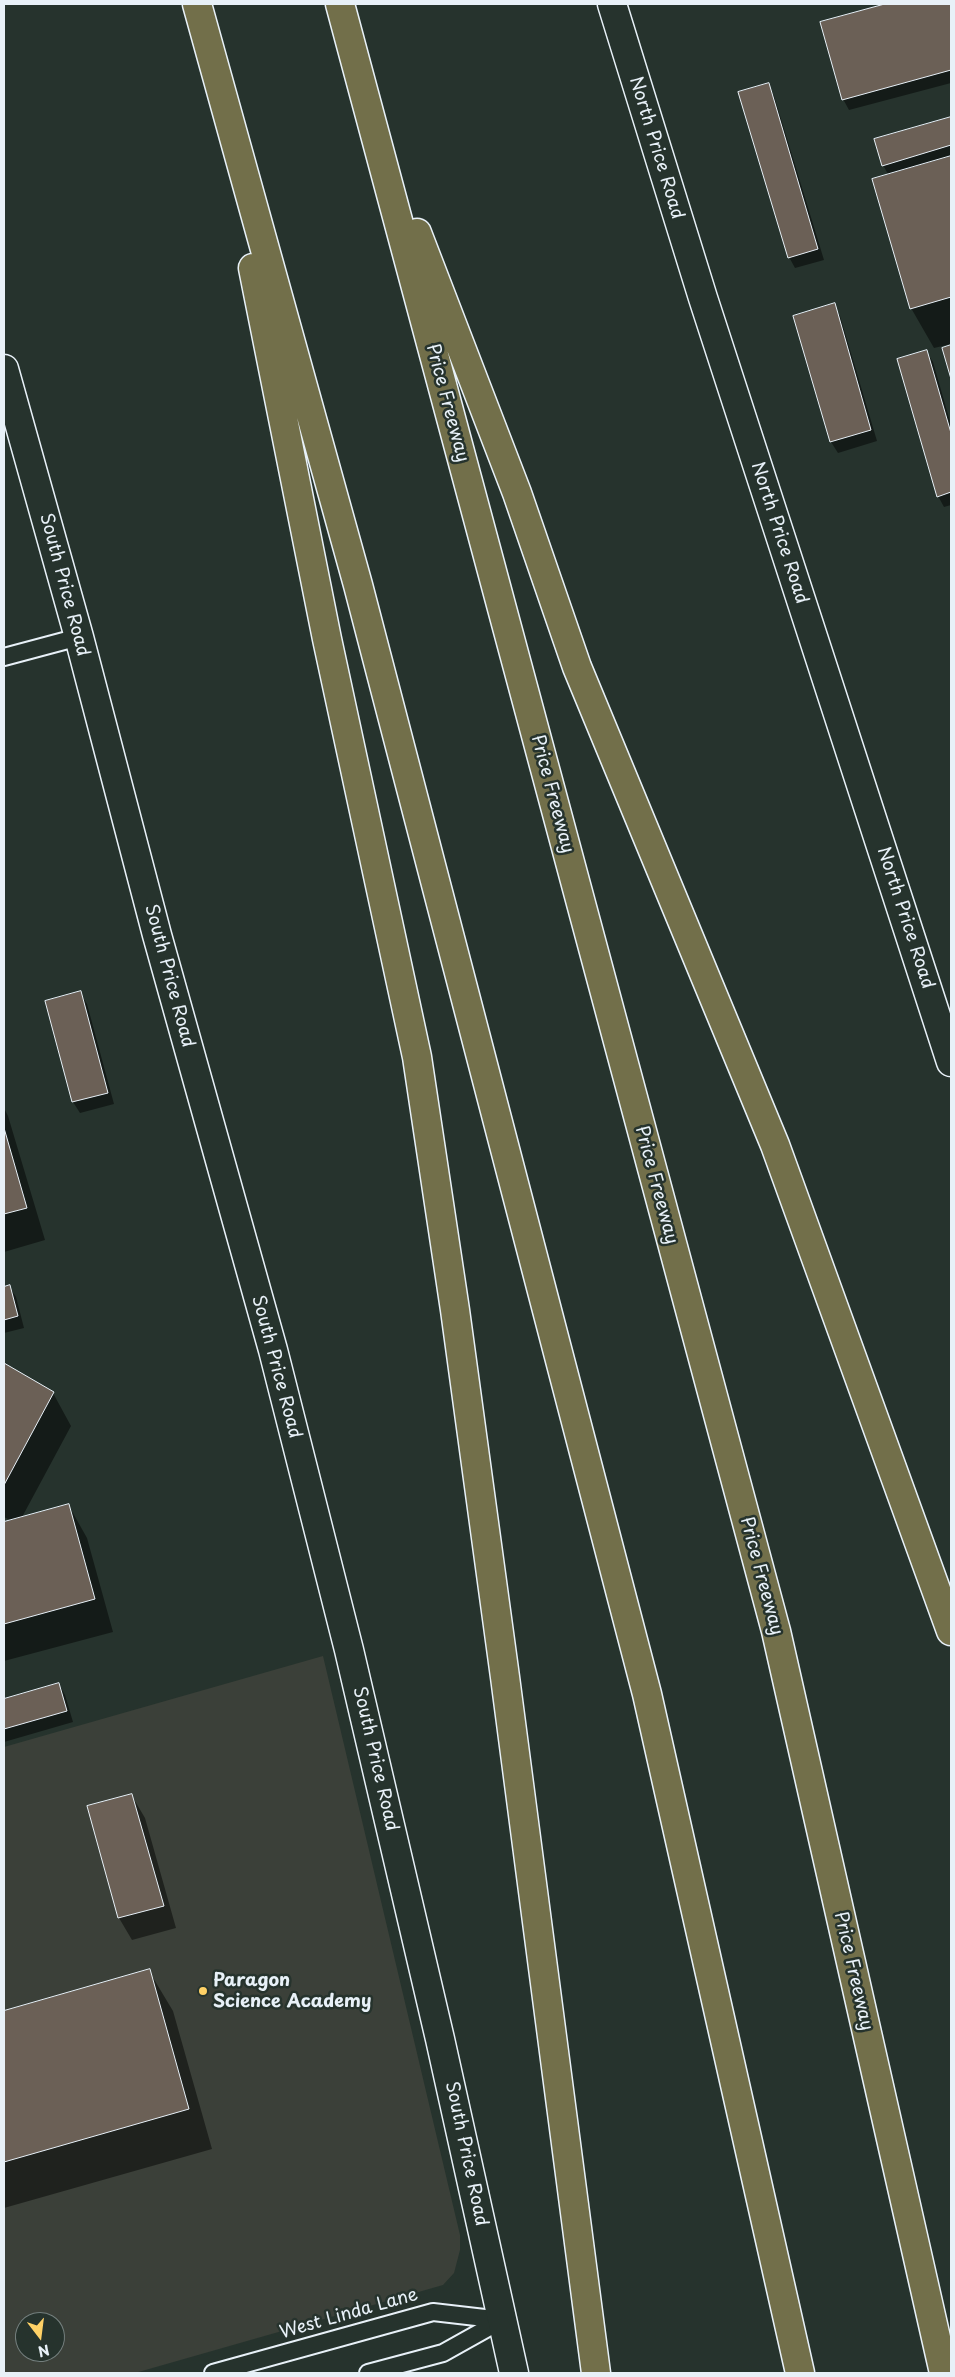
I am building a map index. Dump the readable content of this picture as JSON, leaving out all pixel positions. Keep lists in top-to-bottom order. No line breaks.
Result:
{"streets":{"highway":["Price Freeway"],"main road":["North Price Road","South Price Road"],"lane":["West Linda Lane"]},"crossings":[["South Price Road","West Linda Lane"]],"places":["Paragon Science Academy"],"north":"bottom"}
